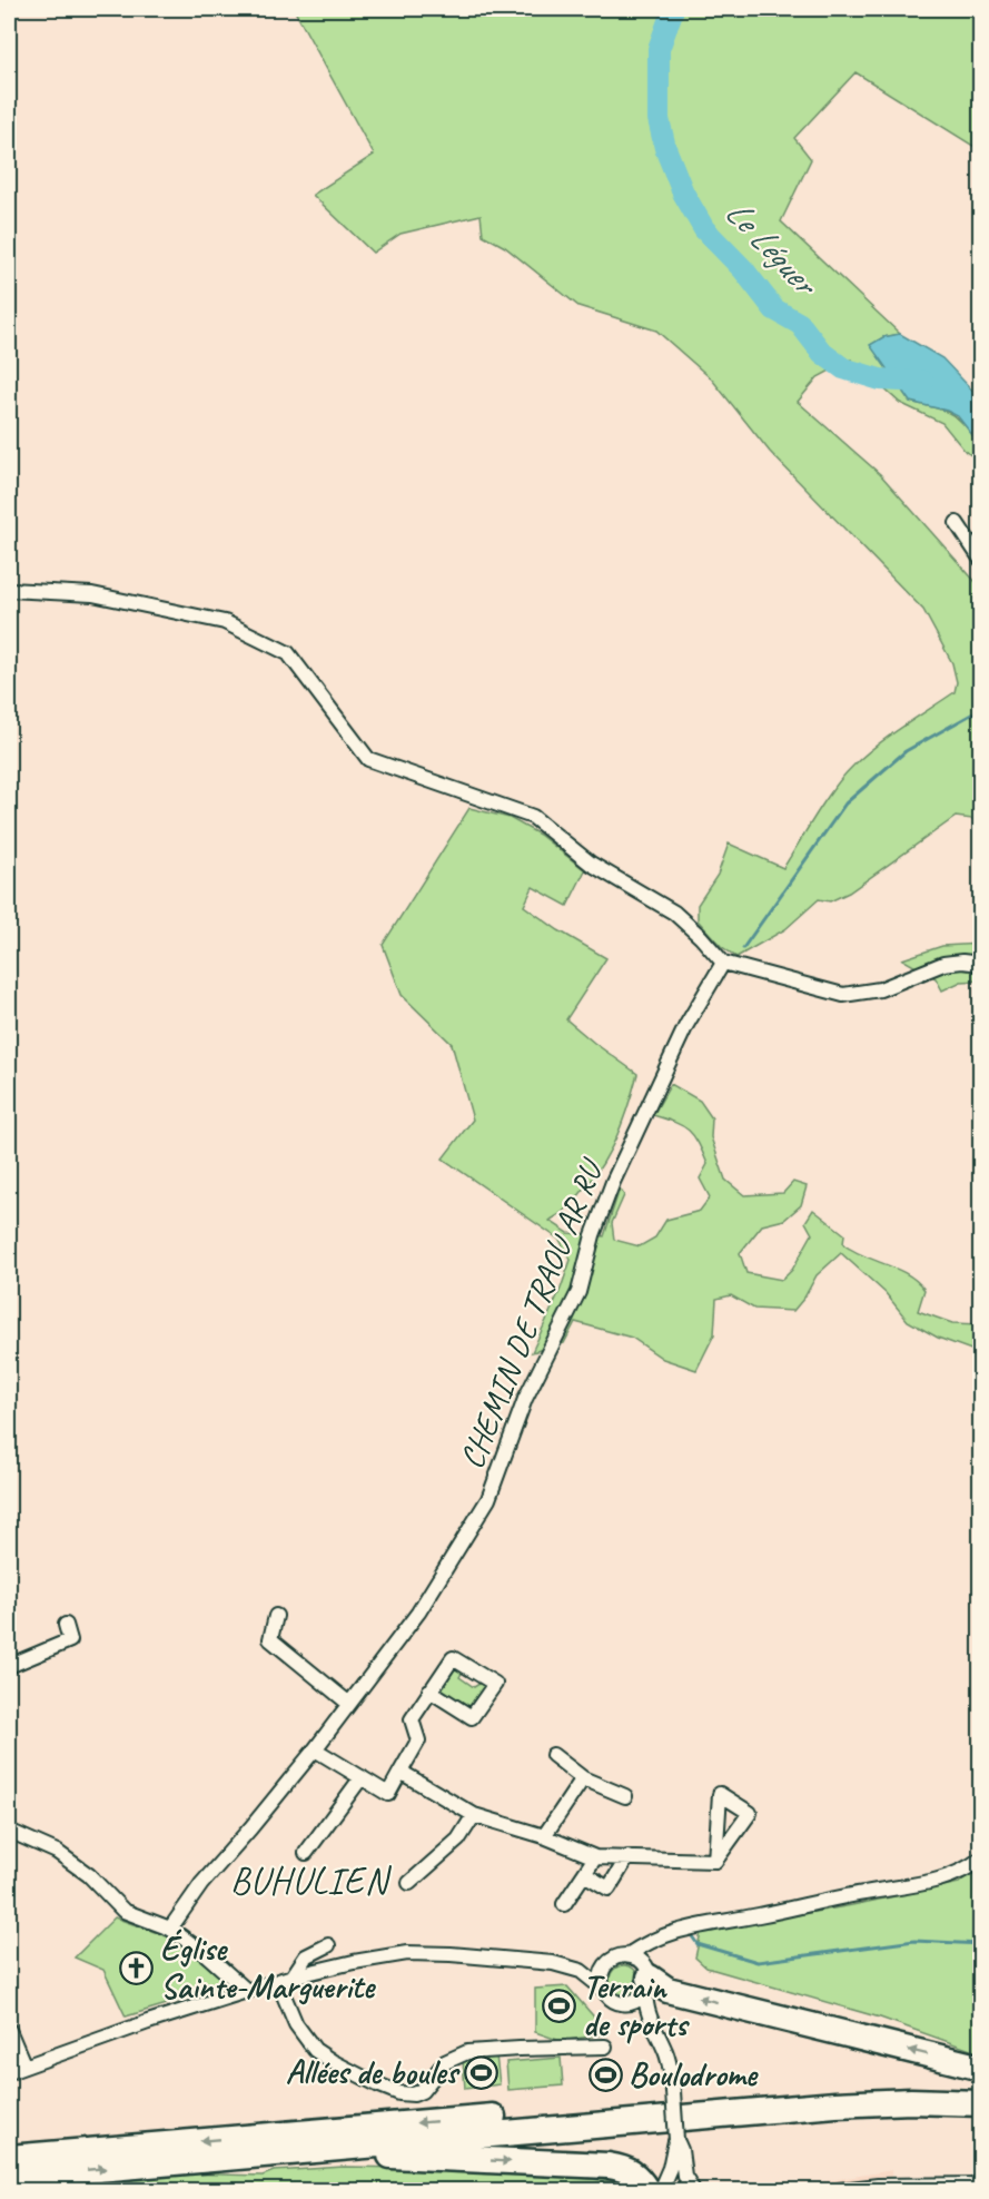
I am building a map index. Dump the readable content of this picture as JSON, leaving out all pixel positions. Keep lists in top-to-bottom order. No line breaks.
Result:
{"streets":{"street":["CHEMIN DE TRAOU AR RU"]},"districts":["BUHULIEN"],"water":["Le Léguer"],"places":{"church":["Église Sainte-Marguerite"],"sports":["Terrain de sports","Allées de boules","Boulodrome"]}}
